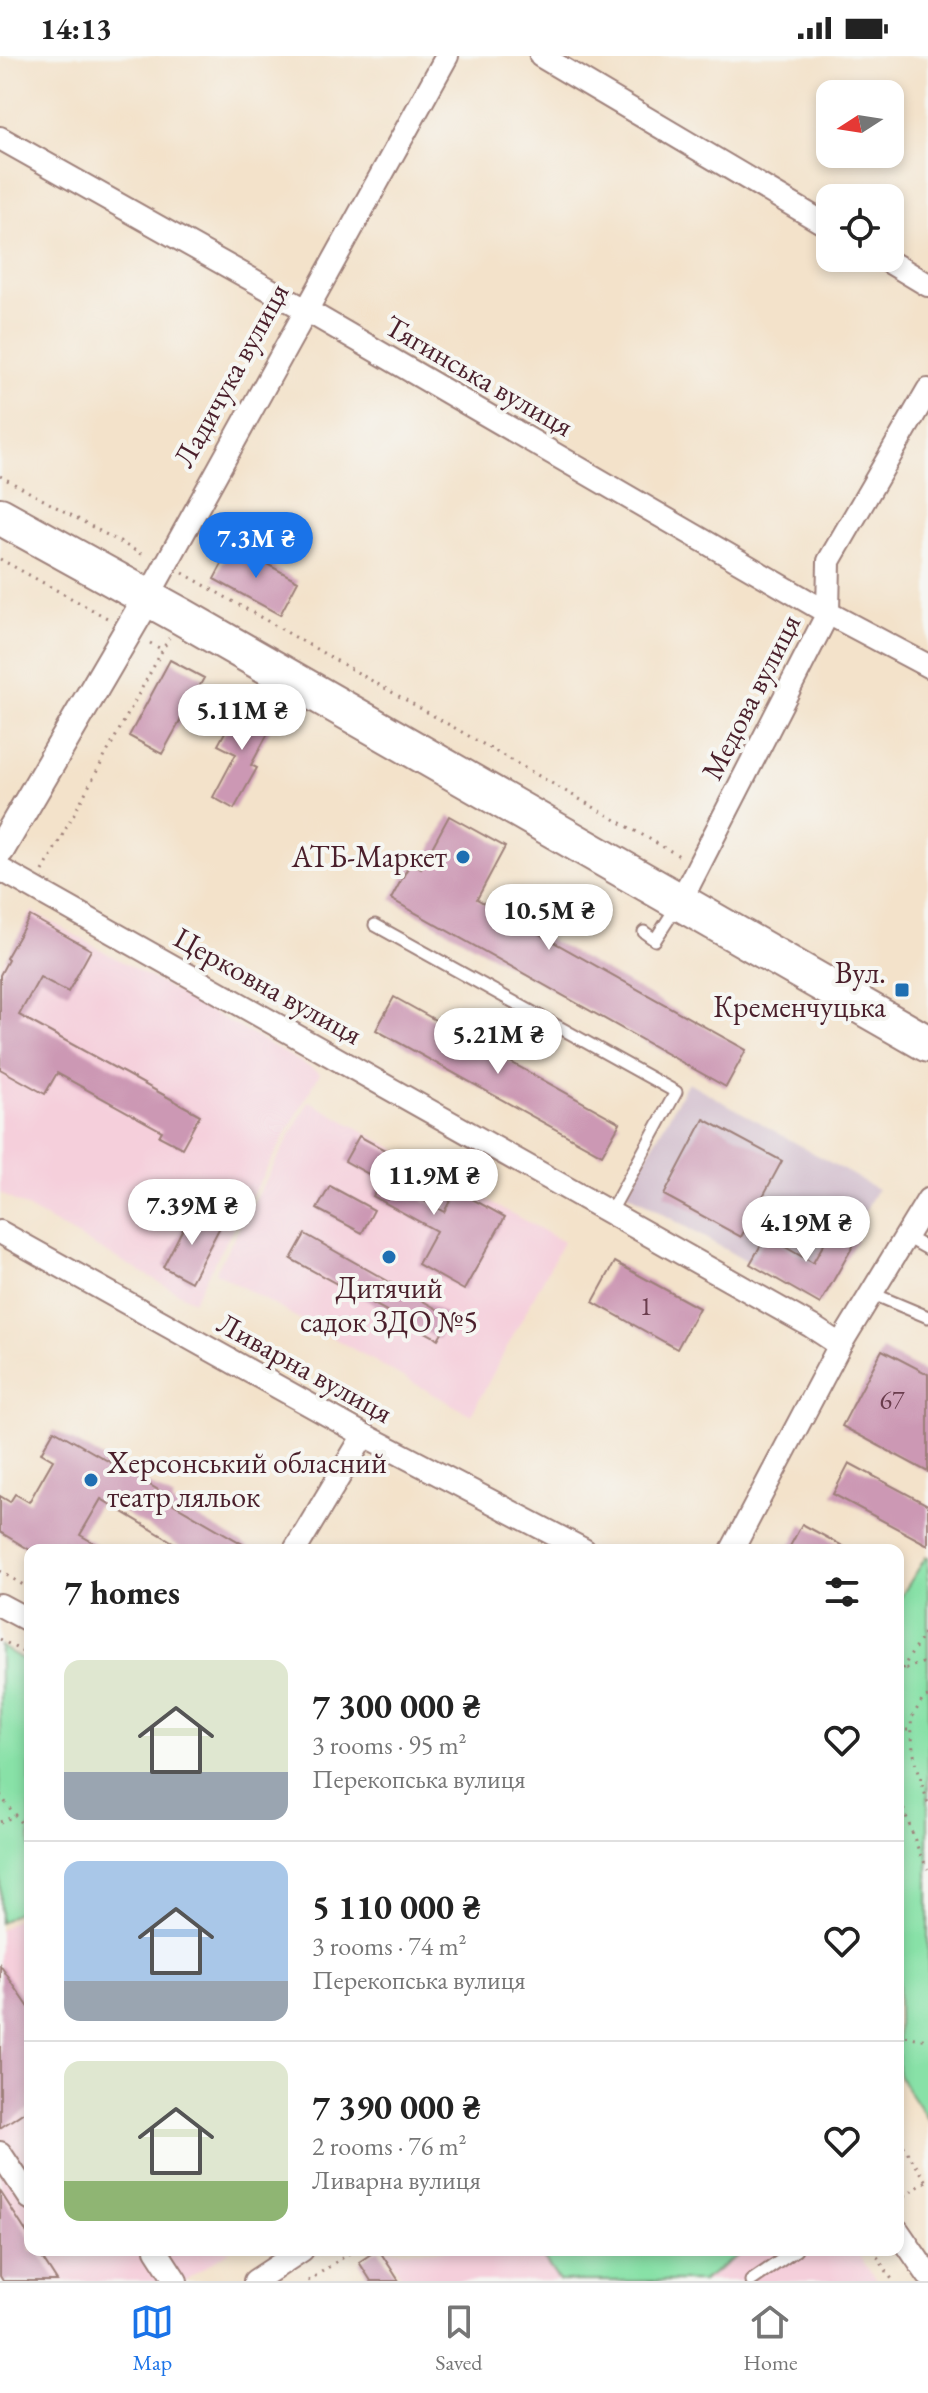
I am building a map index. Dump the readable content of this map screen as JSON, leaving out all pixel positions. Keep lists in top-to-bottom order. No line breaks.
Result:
{"streets":{"street":["Ладичука вулиця","Тягинська вулиця","Медова вулиця","Церковна вулиця","Ливарна вулиця"]},"crossings":[["Ладичука вулиця","Тягинська вулиця"],["Тягинська вулиця","Медова вулиця"]],"places":{"other":["АТБ-Маркет","Дитячий садок ЗДО №5","Херсонський обласний театр ляльок"],"transit":["Вул. Кременчуцька"]},"house_numbers":["1","67"],"north":"left","page":{"status":"14:13","price":["7.3M ₴","5.11M ₴","10.5M ₴","5.21M ₴","11.9M ₴","7.39M ₴","4.19M ₴"],"heading":"7 homes","list":[{"name":"7 300 000 ₴","note":"3 rooms · 95 m² · Перекопська вулиця"},{"name":"5 110 000 ₴","note":"3 rooms · 74 m² · Перекопська вулиця"},{"name":"7 390 000 ₴","note":"2 rooms · 76 m² · Ливарна вулиця"}],"tabs":["Map","Saved","Home"]}}
